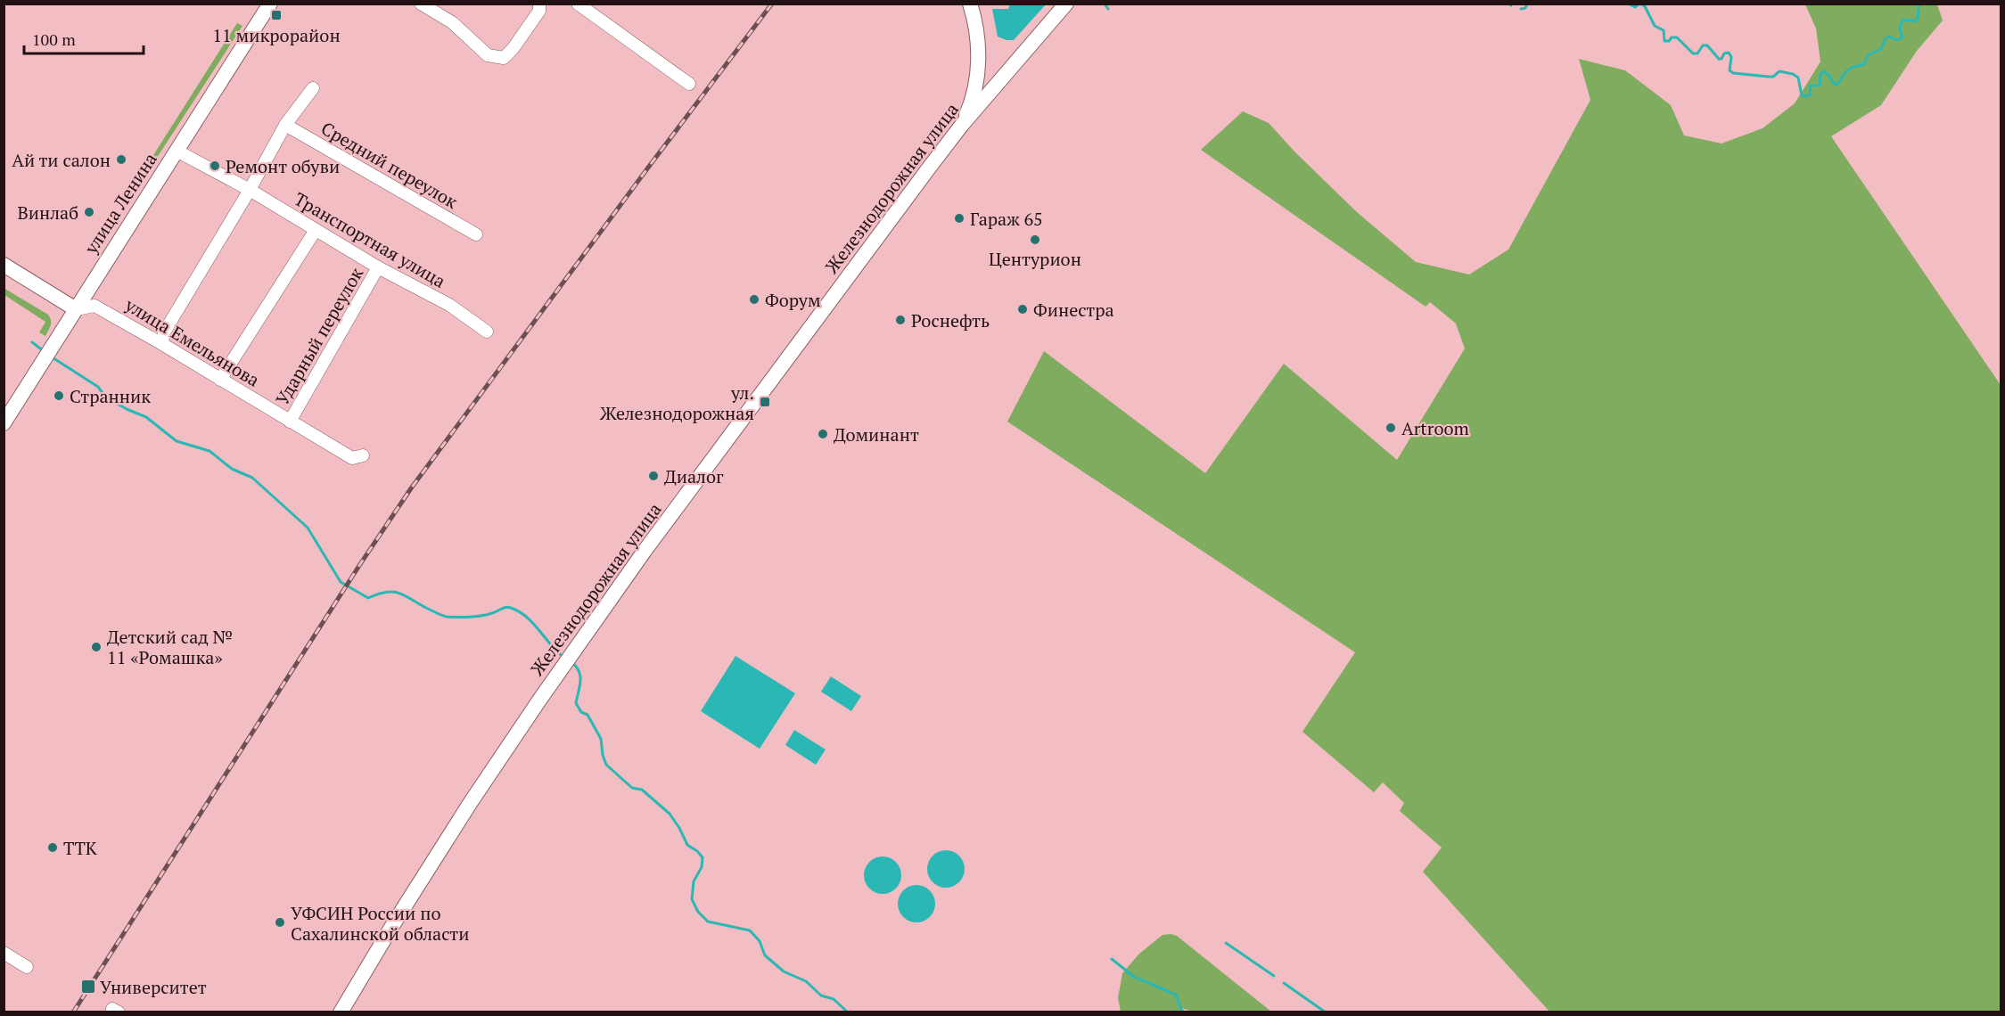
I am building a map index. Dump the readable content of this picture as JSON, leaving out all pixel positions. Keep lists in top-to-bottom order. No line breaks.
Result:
{"streets":{"main road":["Железнодорожная улица","улица Ленина"],"street":["Средний переулок","Транспортная улица","Ударный переулок","улица Емельянова"]},"crossings":[["улица Ленина","Транспортная улица"],["улица Ленина","улица Емельянова"],["Транспортная улица","Ударный переулок"],["Ударный переулок","улица Емельянова"]],"places":{"transit":["11 микрорайон","ул. Железнодорожная","Университет"],"other":["Ай ти салон","Ремонт обуви","Винлаб","Гараж 65","Центурион","Форум","Финестра","Роснефть","Странник","Artroom","Доминант","Диалог","Детский сад № 11 «Ромашка»","ТТК","УФСИН России по Сахалинской области"]},"scale_bar":"100 m"}
